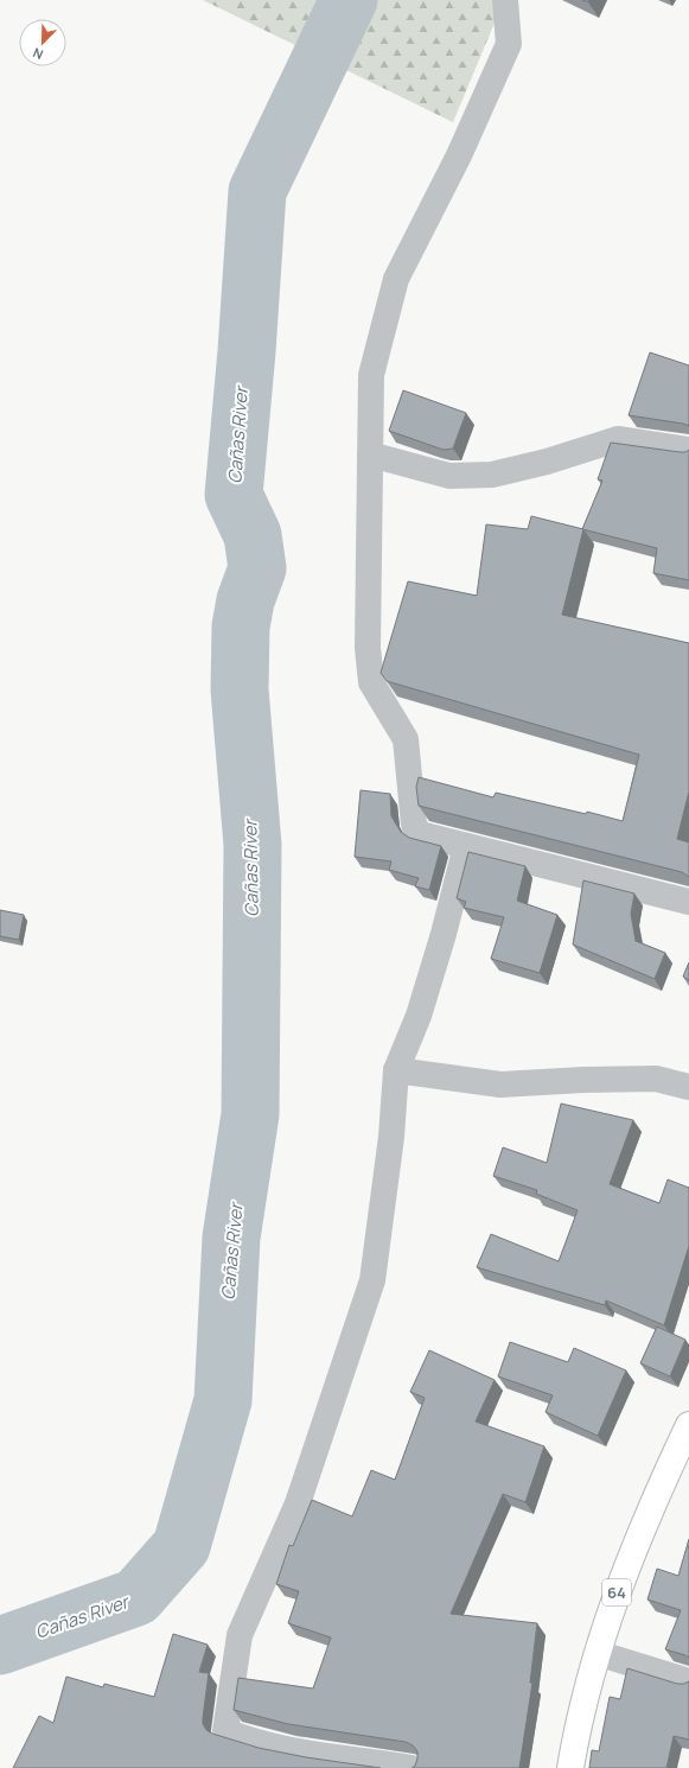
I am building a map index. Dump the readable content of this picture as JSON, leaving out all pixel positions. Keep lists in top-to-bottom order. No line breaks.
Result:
{"streets":{"main road":["64"]},"water":["Cañas River"],"north":"bottom left"}
